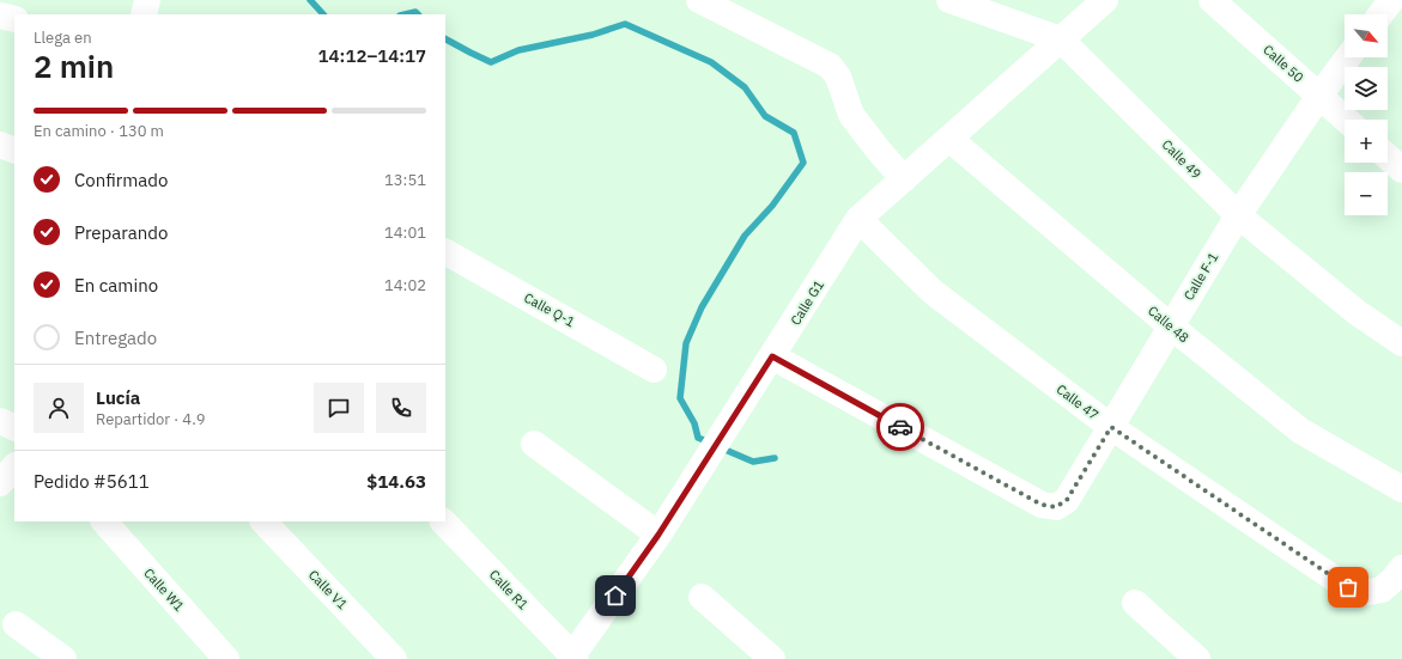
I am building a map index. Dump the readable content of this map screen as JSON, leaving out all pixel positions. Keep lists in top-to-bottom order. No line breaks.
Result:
{"streets":{"street":["Calle 50","Calle 49","Calle F-1","Calle G1","Calle Q-1","Calle 48","Calle 47","Calle W1","Calle V1","Calle R1"]},"crossings":[["Calle 50","Calle F-1"],["Calle 49","Calle F-1"],["Calle 49","Calle G1"],["Calle F-1","Calle G1"],["Calle F-1","Calle 48"],["Calle F-1","Calle 47"],["Calle G1","Calle 48"],["Calle G1","Calle 47"],["Calle G1","Calle R1"]],"north":"bottom right","page":{"map_buttons":["+","−"],"heading":["2 min","Llega en","14:12–14:17"],"panel":["Lucía","Repartidor · 4.9","Pedido #5611","$14.63"],"bar":"En camino · 130 m","list":[["Confirmado","13:51"],["Preparando","14:01"],["En camino","14:02"],"Entregado"]}}
